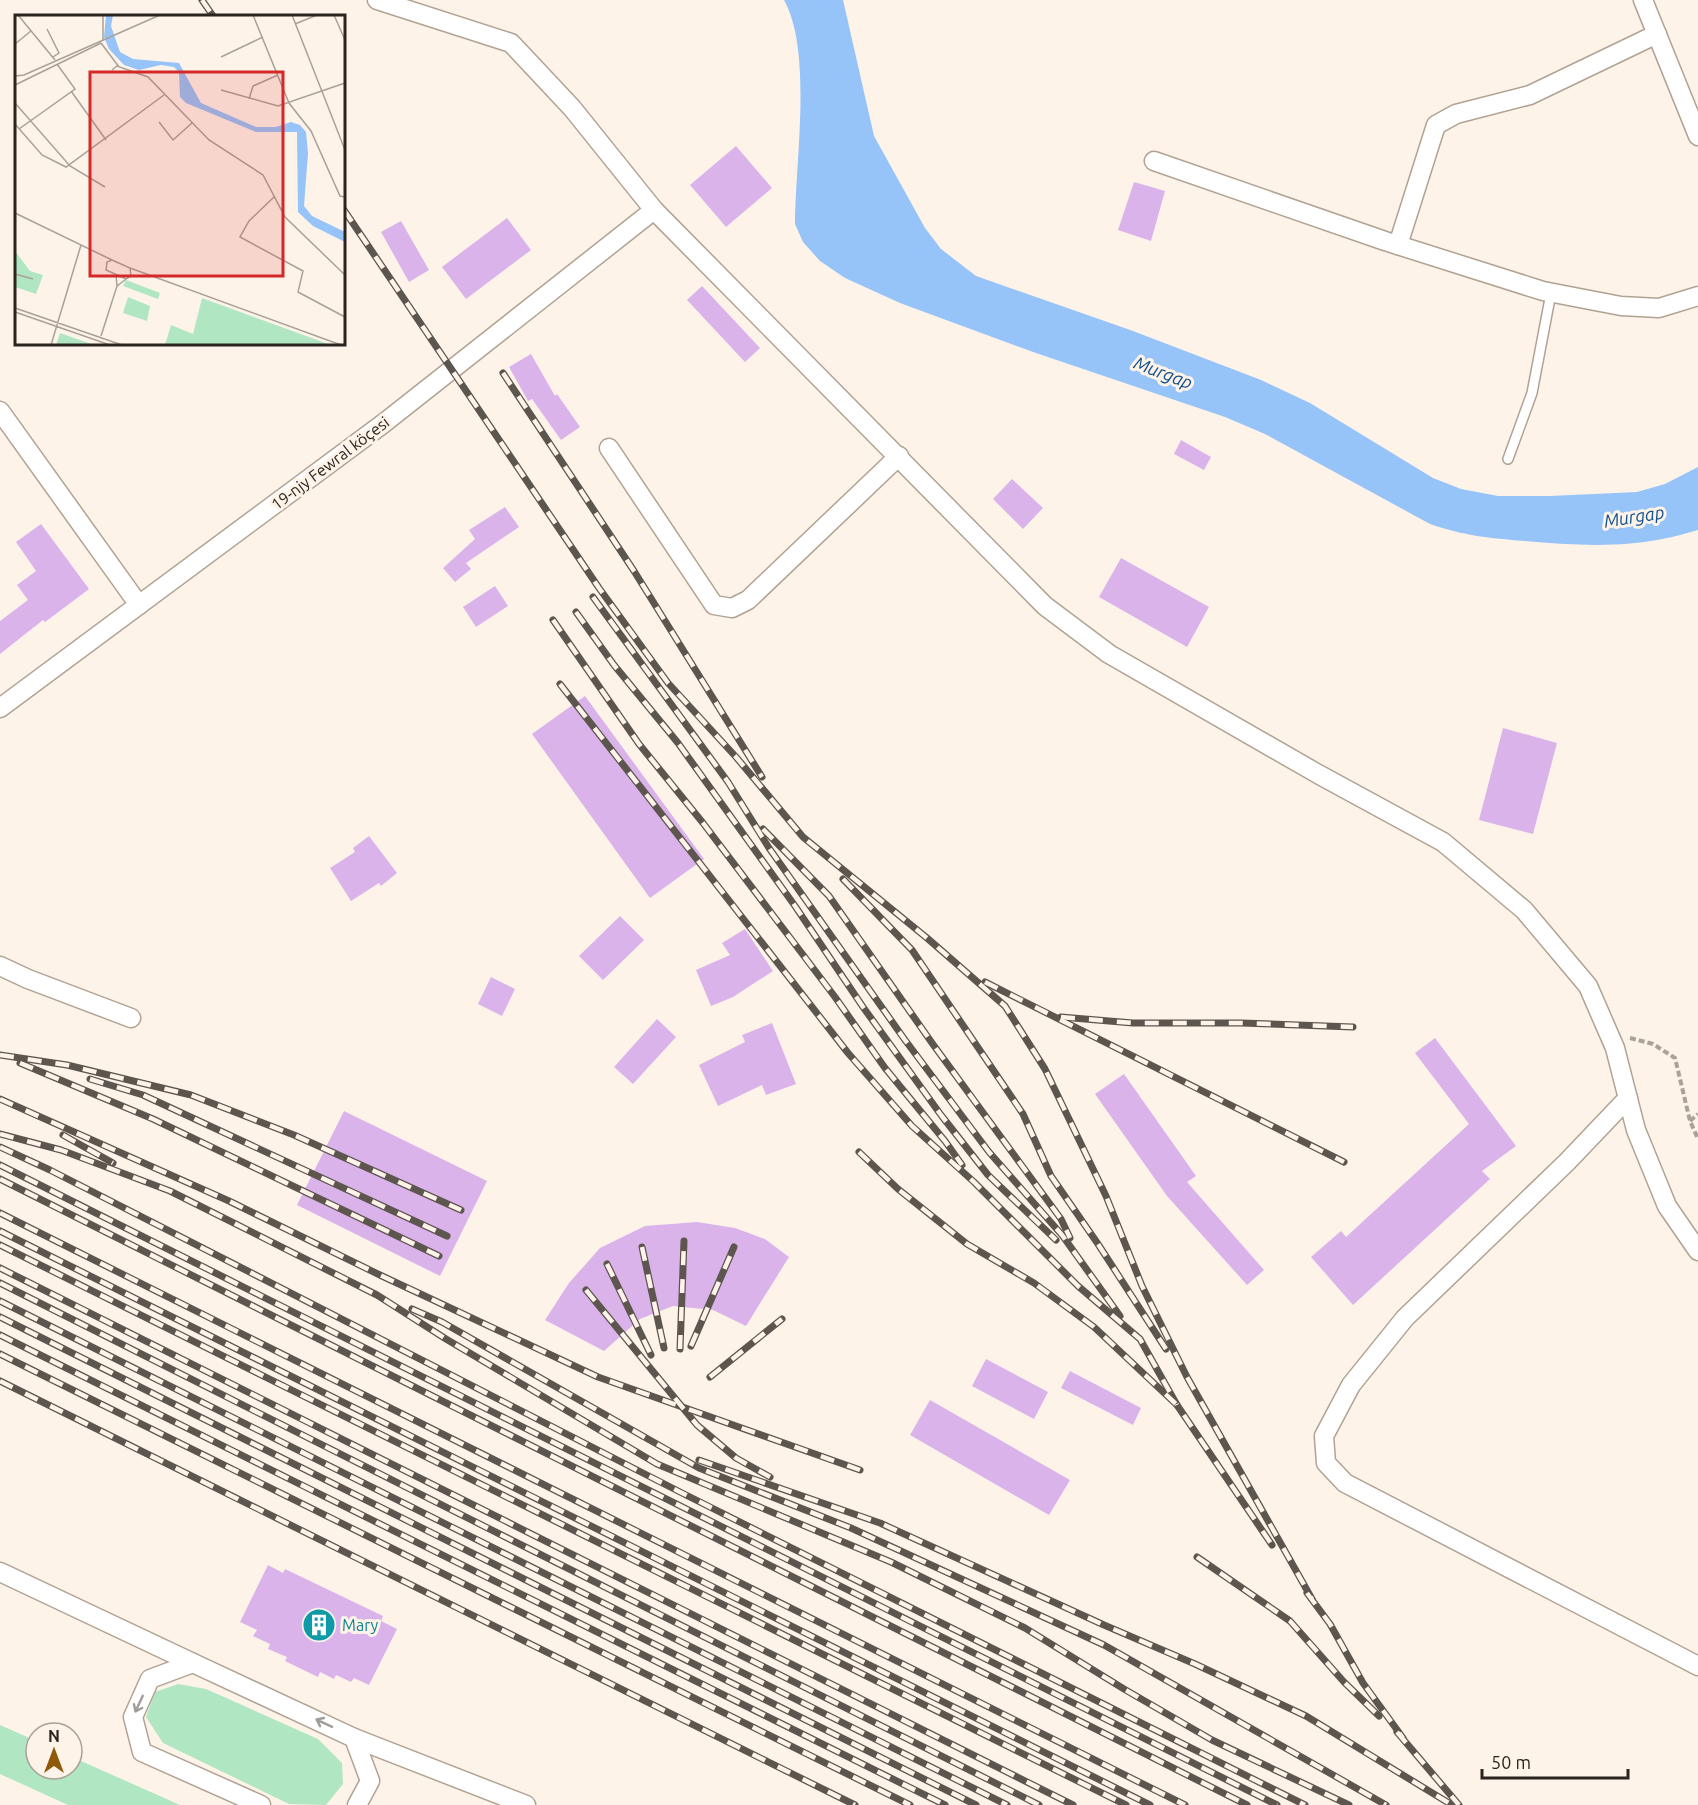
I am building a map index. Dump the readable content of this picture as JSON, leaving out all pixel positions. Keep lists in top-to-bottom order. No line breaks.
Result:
{"streets":{"street":["19-njy Fewral köçesi"]},"water":["Murgap"],"places":{"building":["Mary"]},"scale_bar":"50 m","north":"top"}
